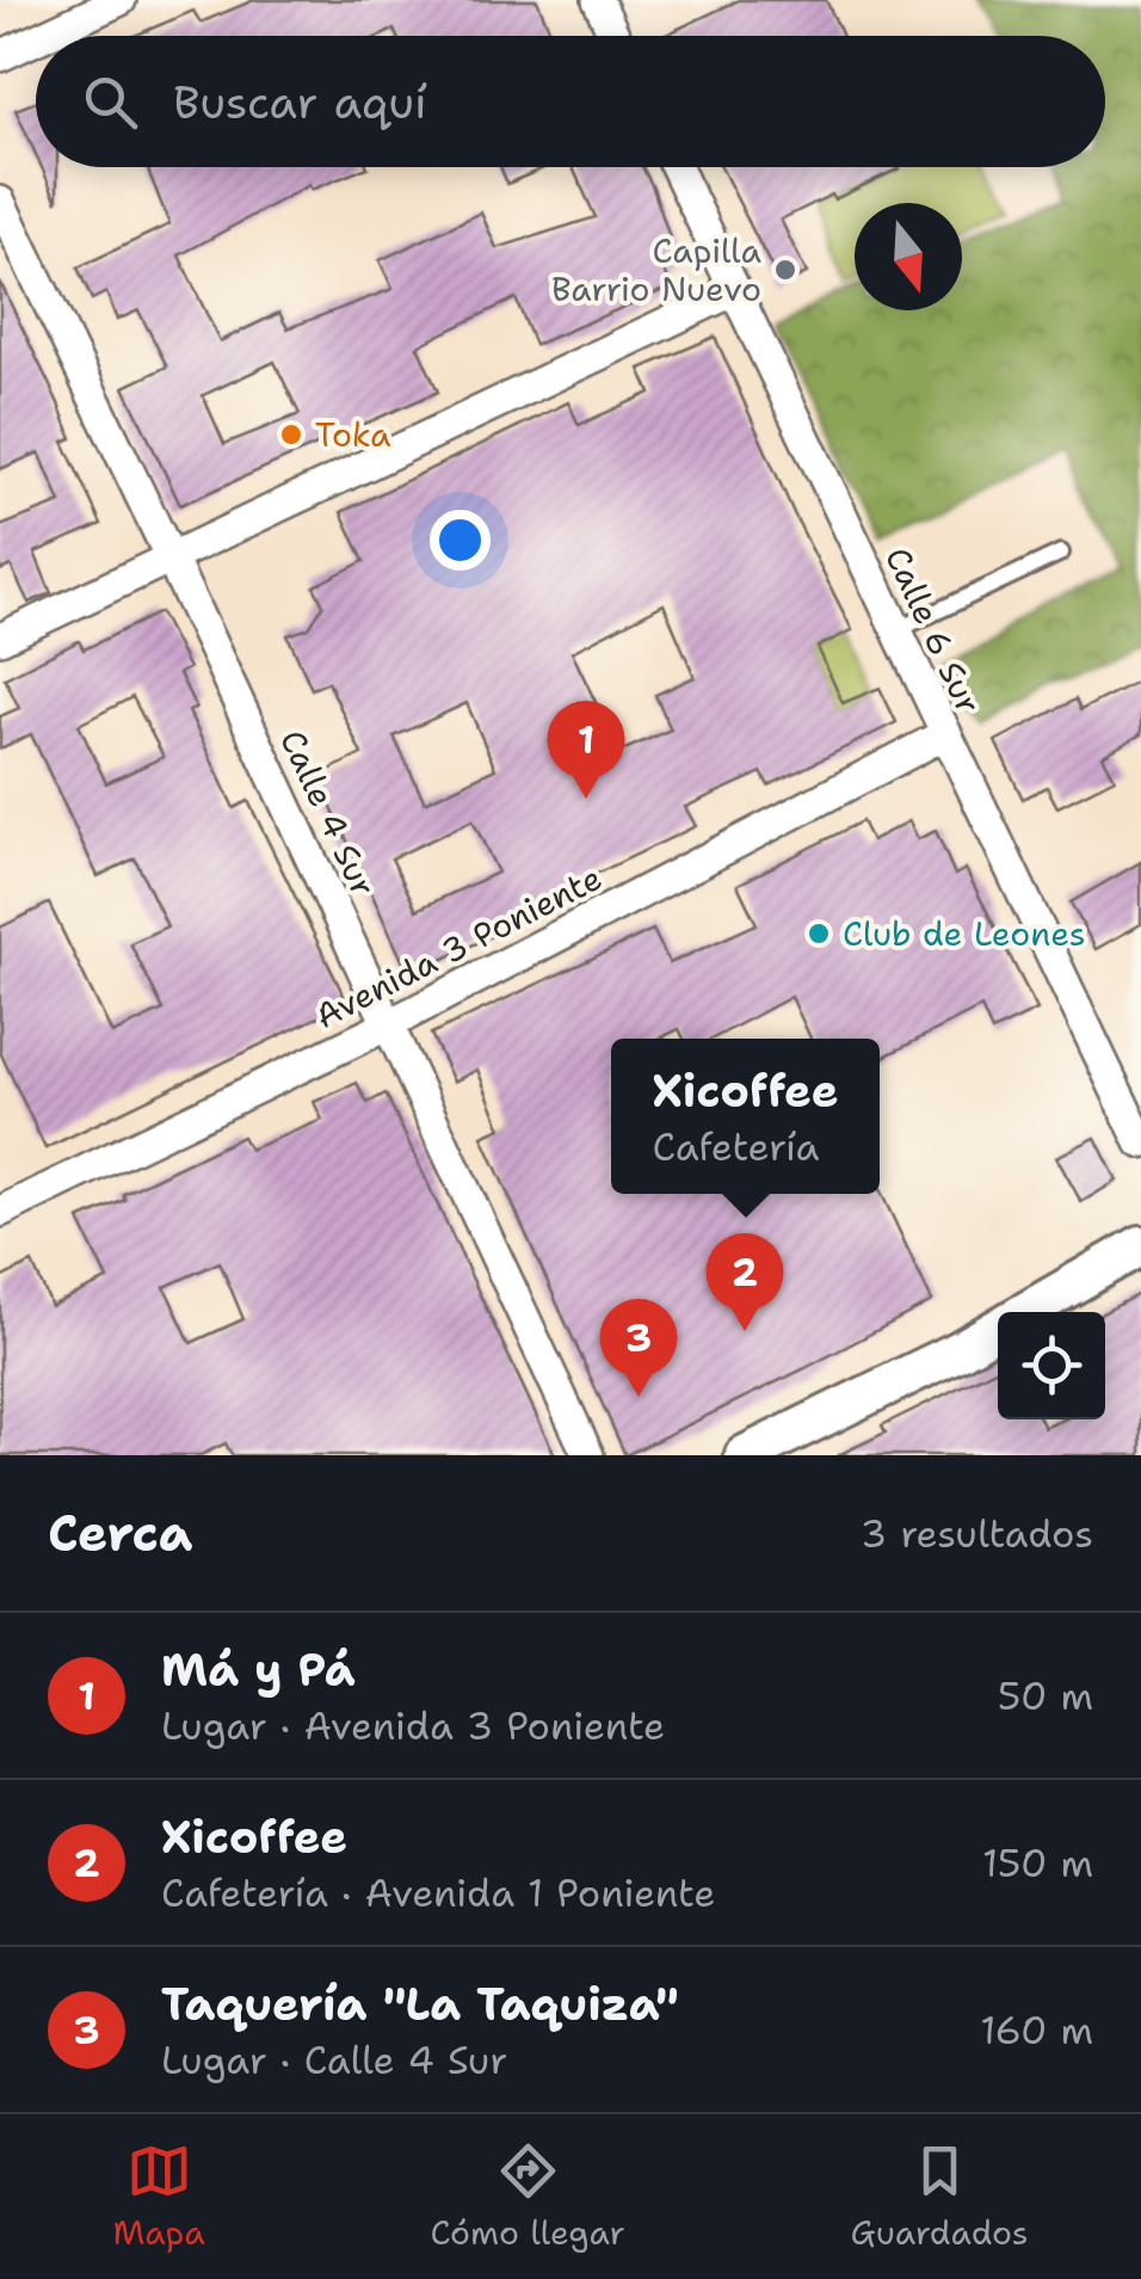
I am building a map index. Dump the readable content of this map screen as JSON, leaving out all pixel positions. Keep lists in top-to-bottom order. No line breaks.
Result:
{"streets":{"street":["Calle 6 Sur","Calle 4 Sur","Avenida 3 Poniente"]},"crossings":[["Calle 6 Sur","Avenida 3 Poniente"],["Calle 4 Sur","Avenida 3 Poniente"]],"places":["Capilla Barrio Nuevo","Toka","Club de Leones"],"north":"bottom","page":{"search":"Buscar aquí","pins":["1","2","3"],"popup":["Xicoffee","Cafetería"],"heading":["Cerca","3 resultados"],"list":[{"mark":"1","name":"Má y Pá","note":"Lugar · Avenida 3 Poniente","value":"50 m"},{"mark":"2","name":"Xicoffee","note":"Cafetería · Avenida 1 Poniente","value":"150 m"},{"mark":"3","name":"Taquería \"La Taquiza\"","note":"Lugar · Calle 4 Sur","value":"160 m"}],"nav":["Mapa","Cómo llegar","Guardados"]}}
